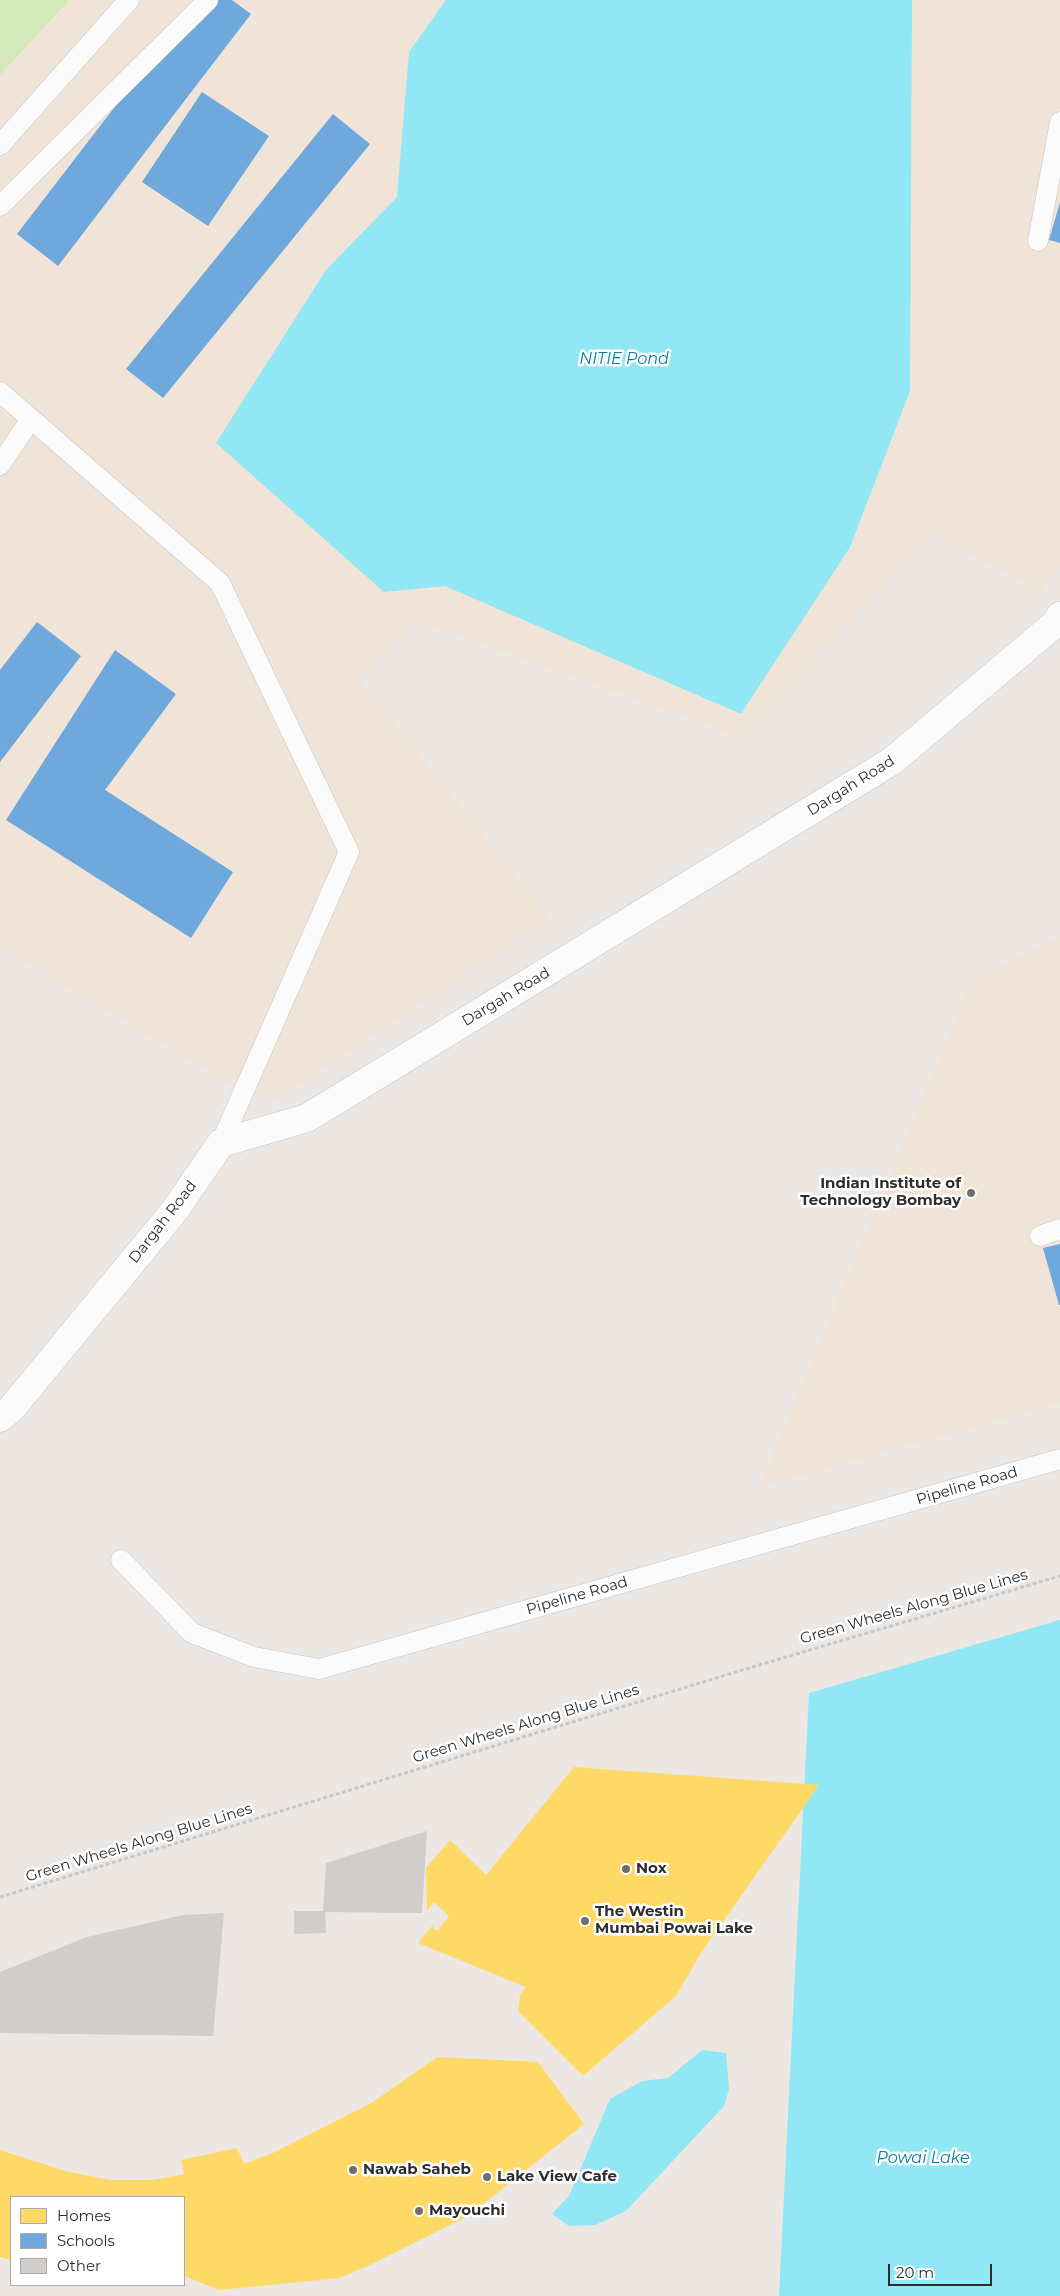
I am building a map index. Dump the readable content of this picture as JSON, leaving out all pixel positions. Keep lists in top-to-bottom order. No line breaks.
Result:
{"streets":{"street":["Dargah Road"],"lane":["Pipeline Road"],"path":["Green Wheels Along Blue Lines"]},"water":["NITIE Pond","Powai Lake"],"places":["Indian Institute of Technology Bombay","Nox","The Westin Mumbai Powai Lake","Nawab Saheb","Lake View Cafe","Mayouchi"],"legend":["Homes","Schools","Other"],"scale_bar":"20 m"}
